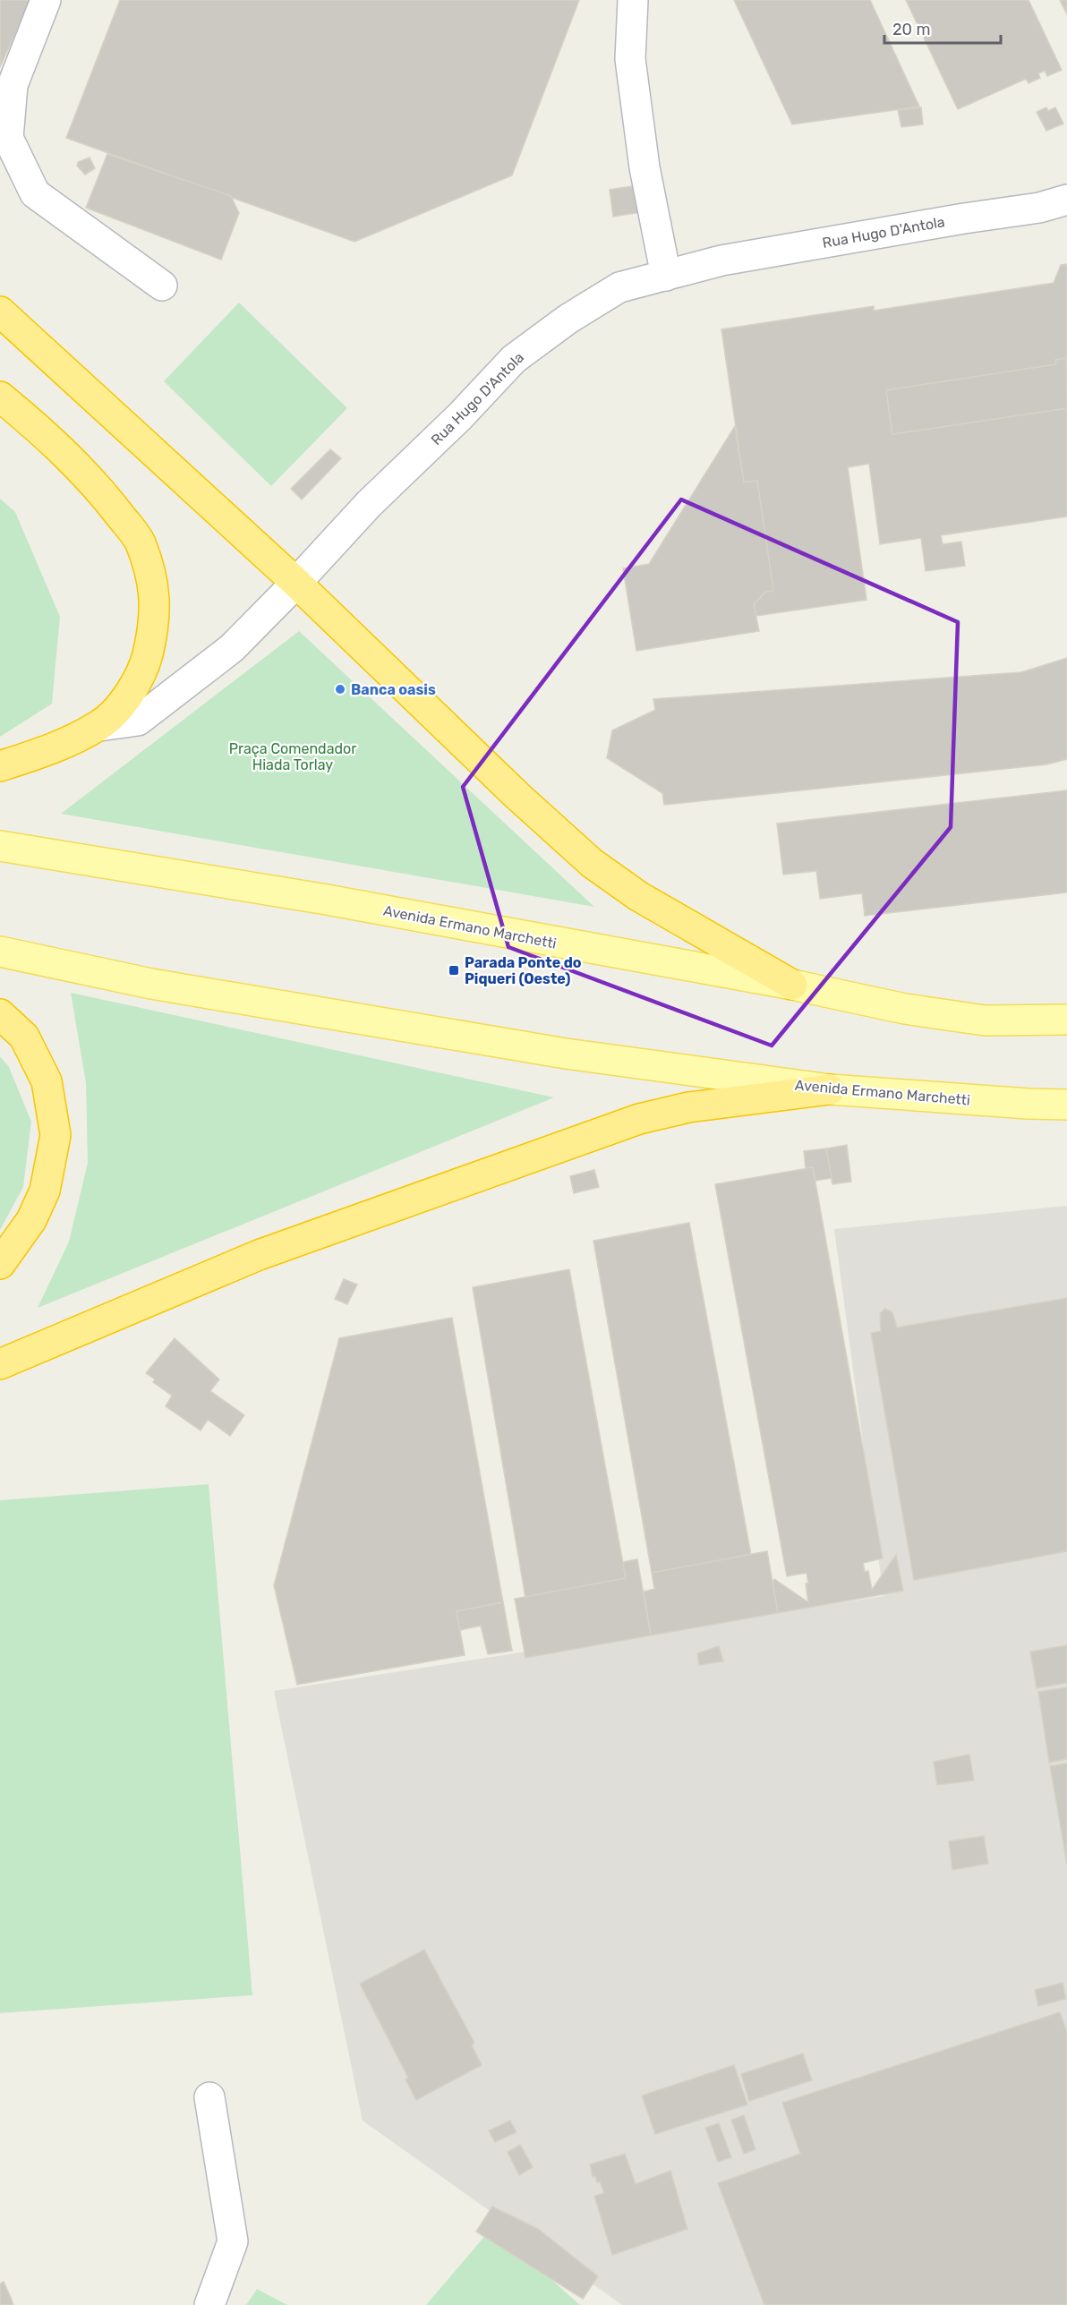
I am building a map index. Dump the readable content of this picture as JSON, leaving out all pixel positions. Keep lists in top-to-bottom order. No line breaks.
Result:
{"streets":{"main road":["Avenida Ermano Marchetti"],"street":["Rua Hugo D'Antola"]},"parks":["Praça Comendador Hiada Torlay"],"places":{"other":["Banca oasis"],"transit":["Parada Ponte do Piqueri (Oeste)"]},"scale_bar":"20 m"}
